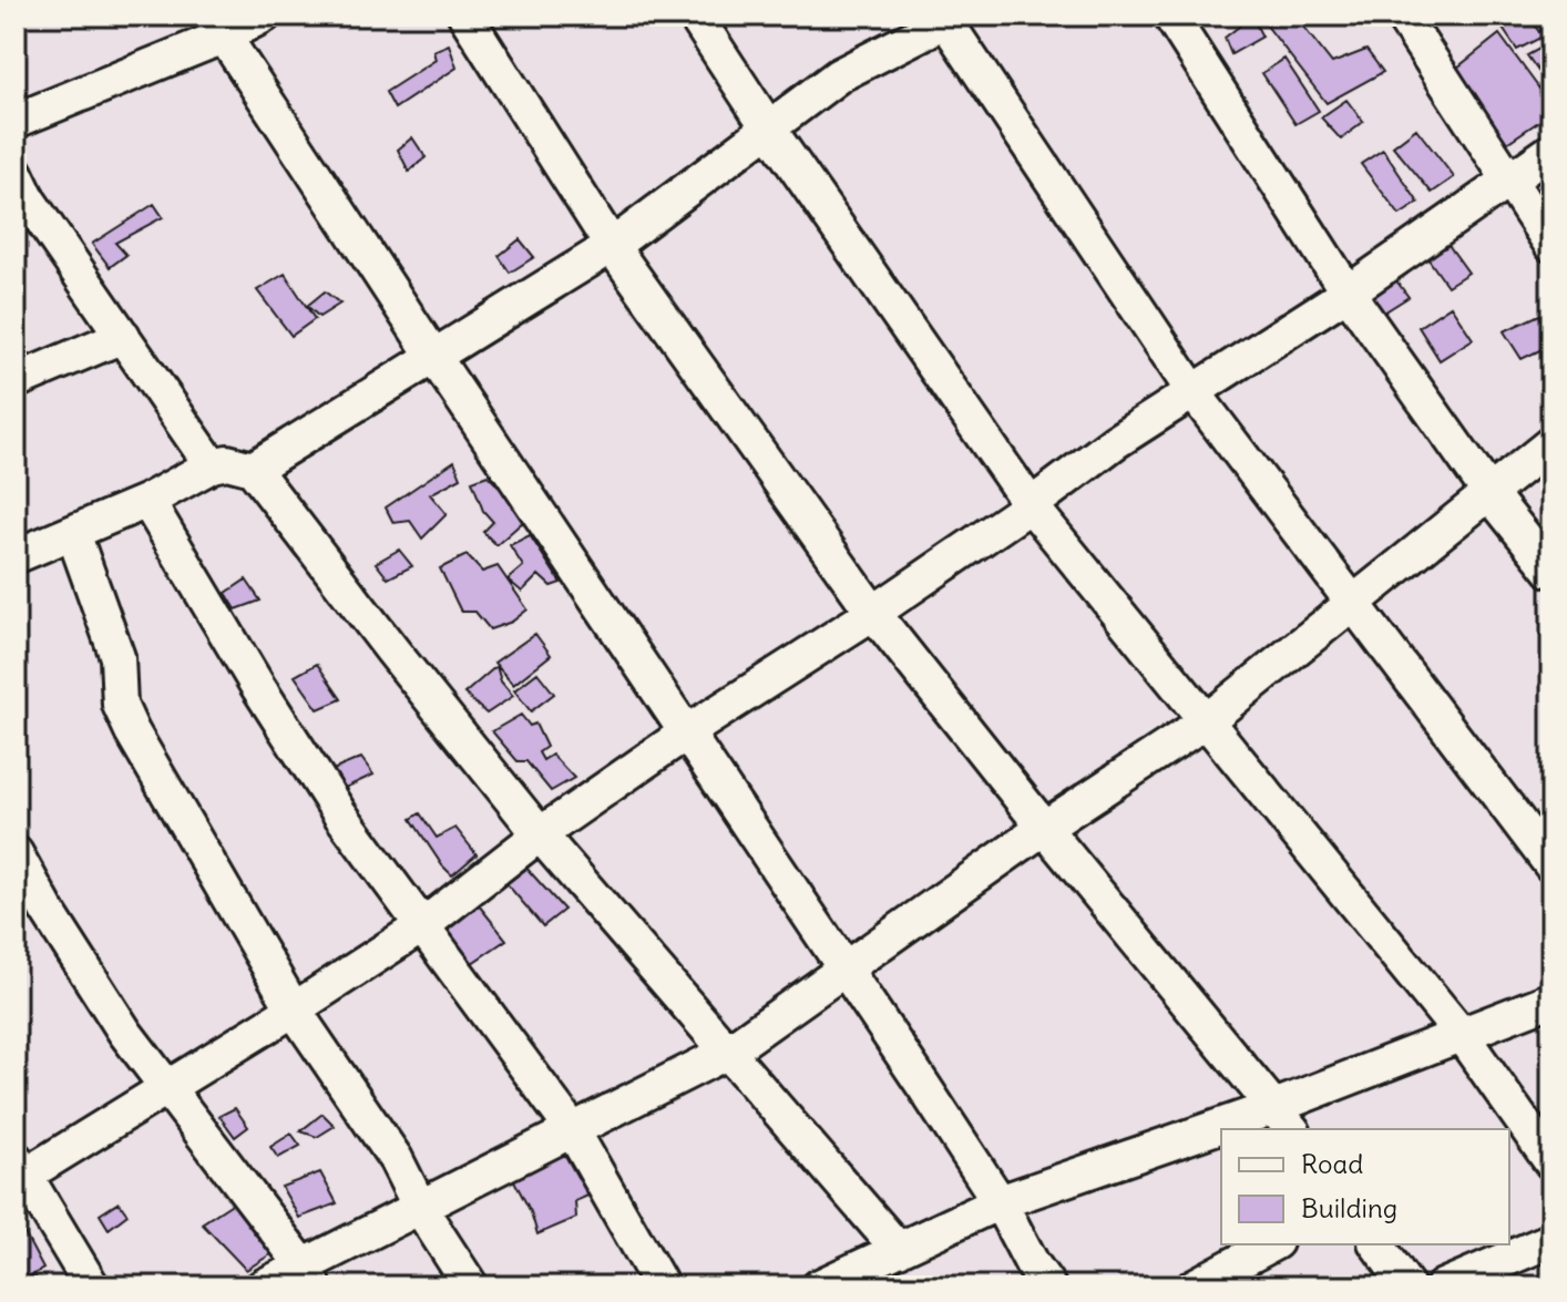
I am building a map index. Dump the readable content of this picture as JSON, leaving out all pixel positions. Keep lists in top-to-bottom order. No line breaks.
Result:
{"legend":["Road","Building"]}
